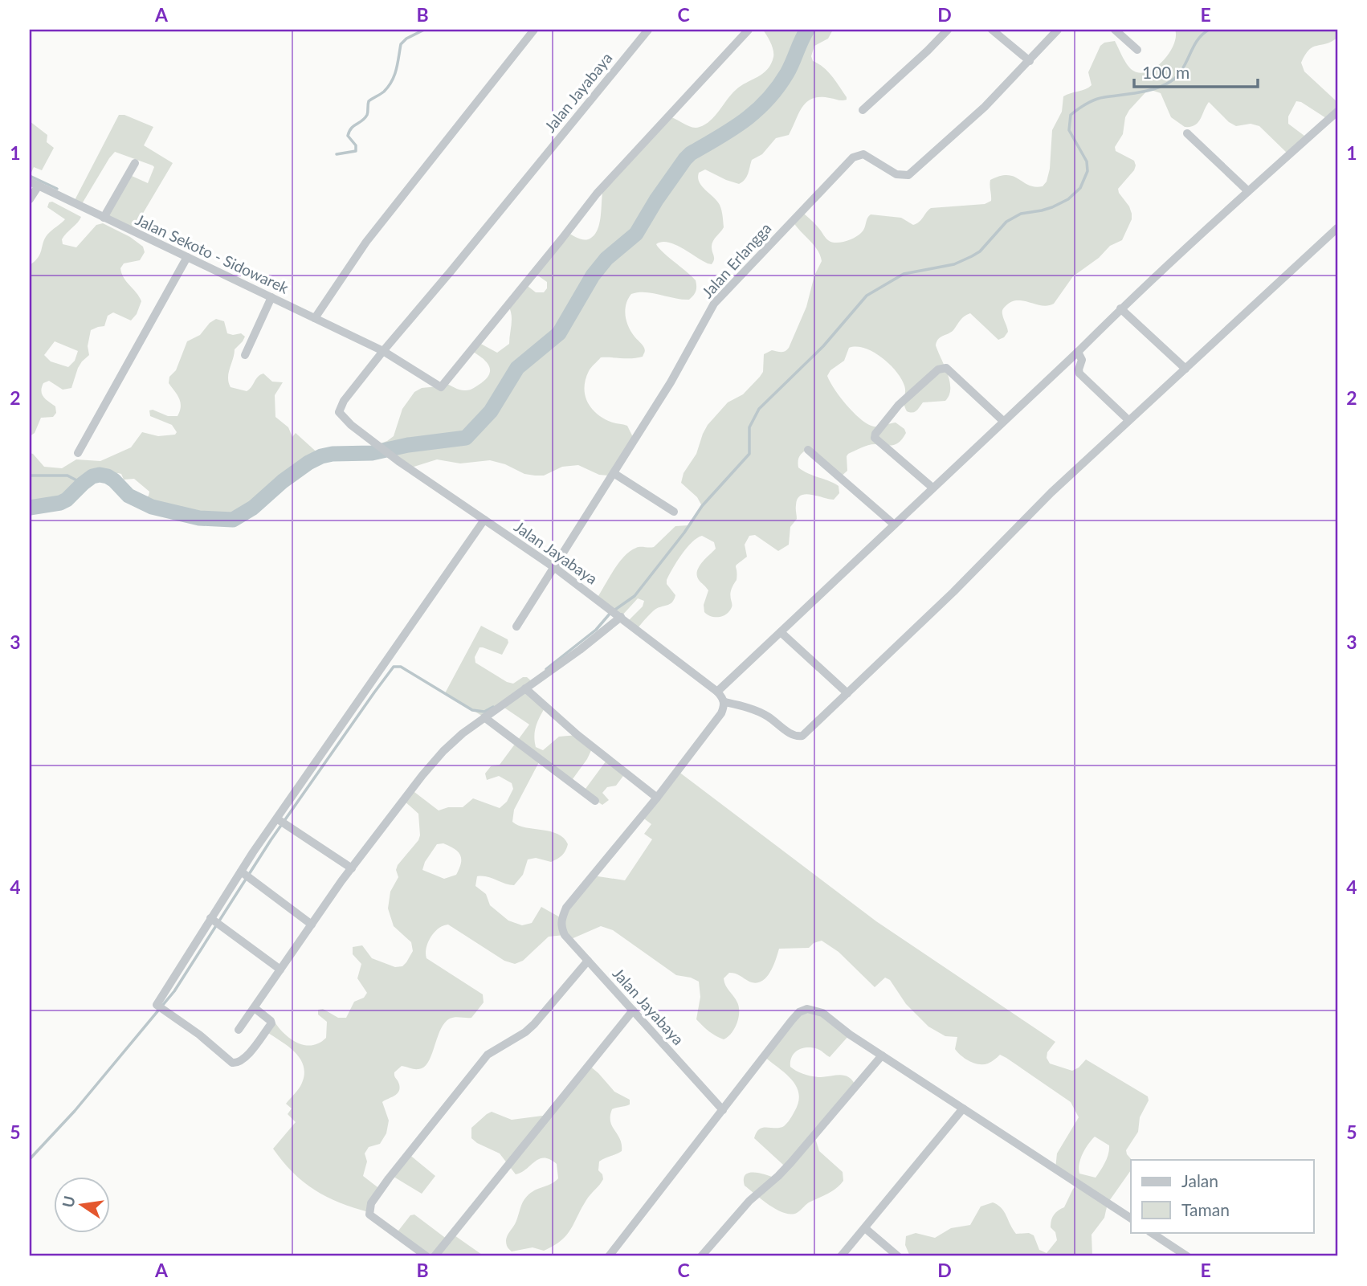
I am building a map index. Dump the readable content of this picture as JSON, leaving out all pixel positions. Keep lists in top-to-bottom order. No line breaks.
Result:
{"streets":{"street":["Jalan Jayabaya","Jalan Sekoto - Sidowarek","Jalan Erlangga"]},"crossings":[["Jalan Jayabaya","Jalan Sekoto - Sidowarek"],["Jalan Jayabaya","Jalan Erlangga"]],"legend":["Jalan","Taman"],"scale_bar":"100 m","north":"left","grid":{"columns":["A","B","C","D","E"],"rows":["1","2","3","4","5"]}}
